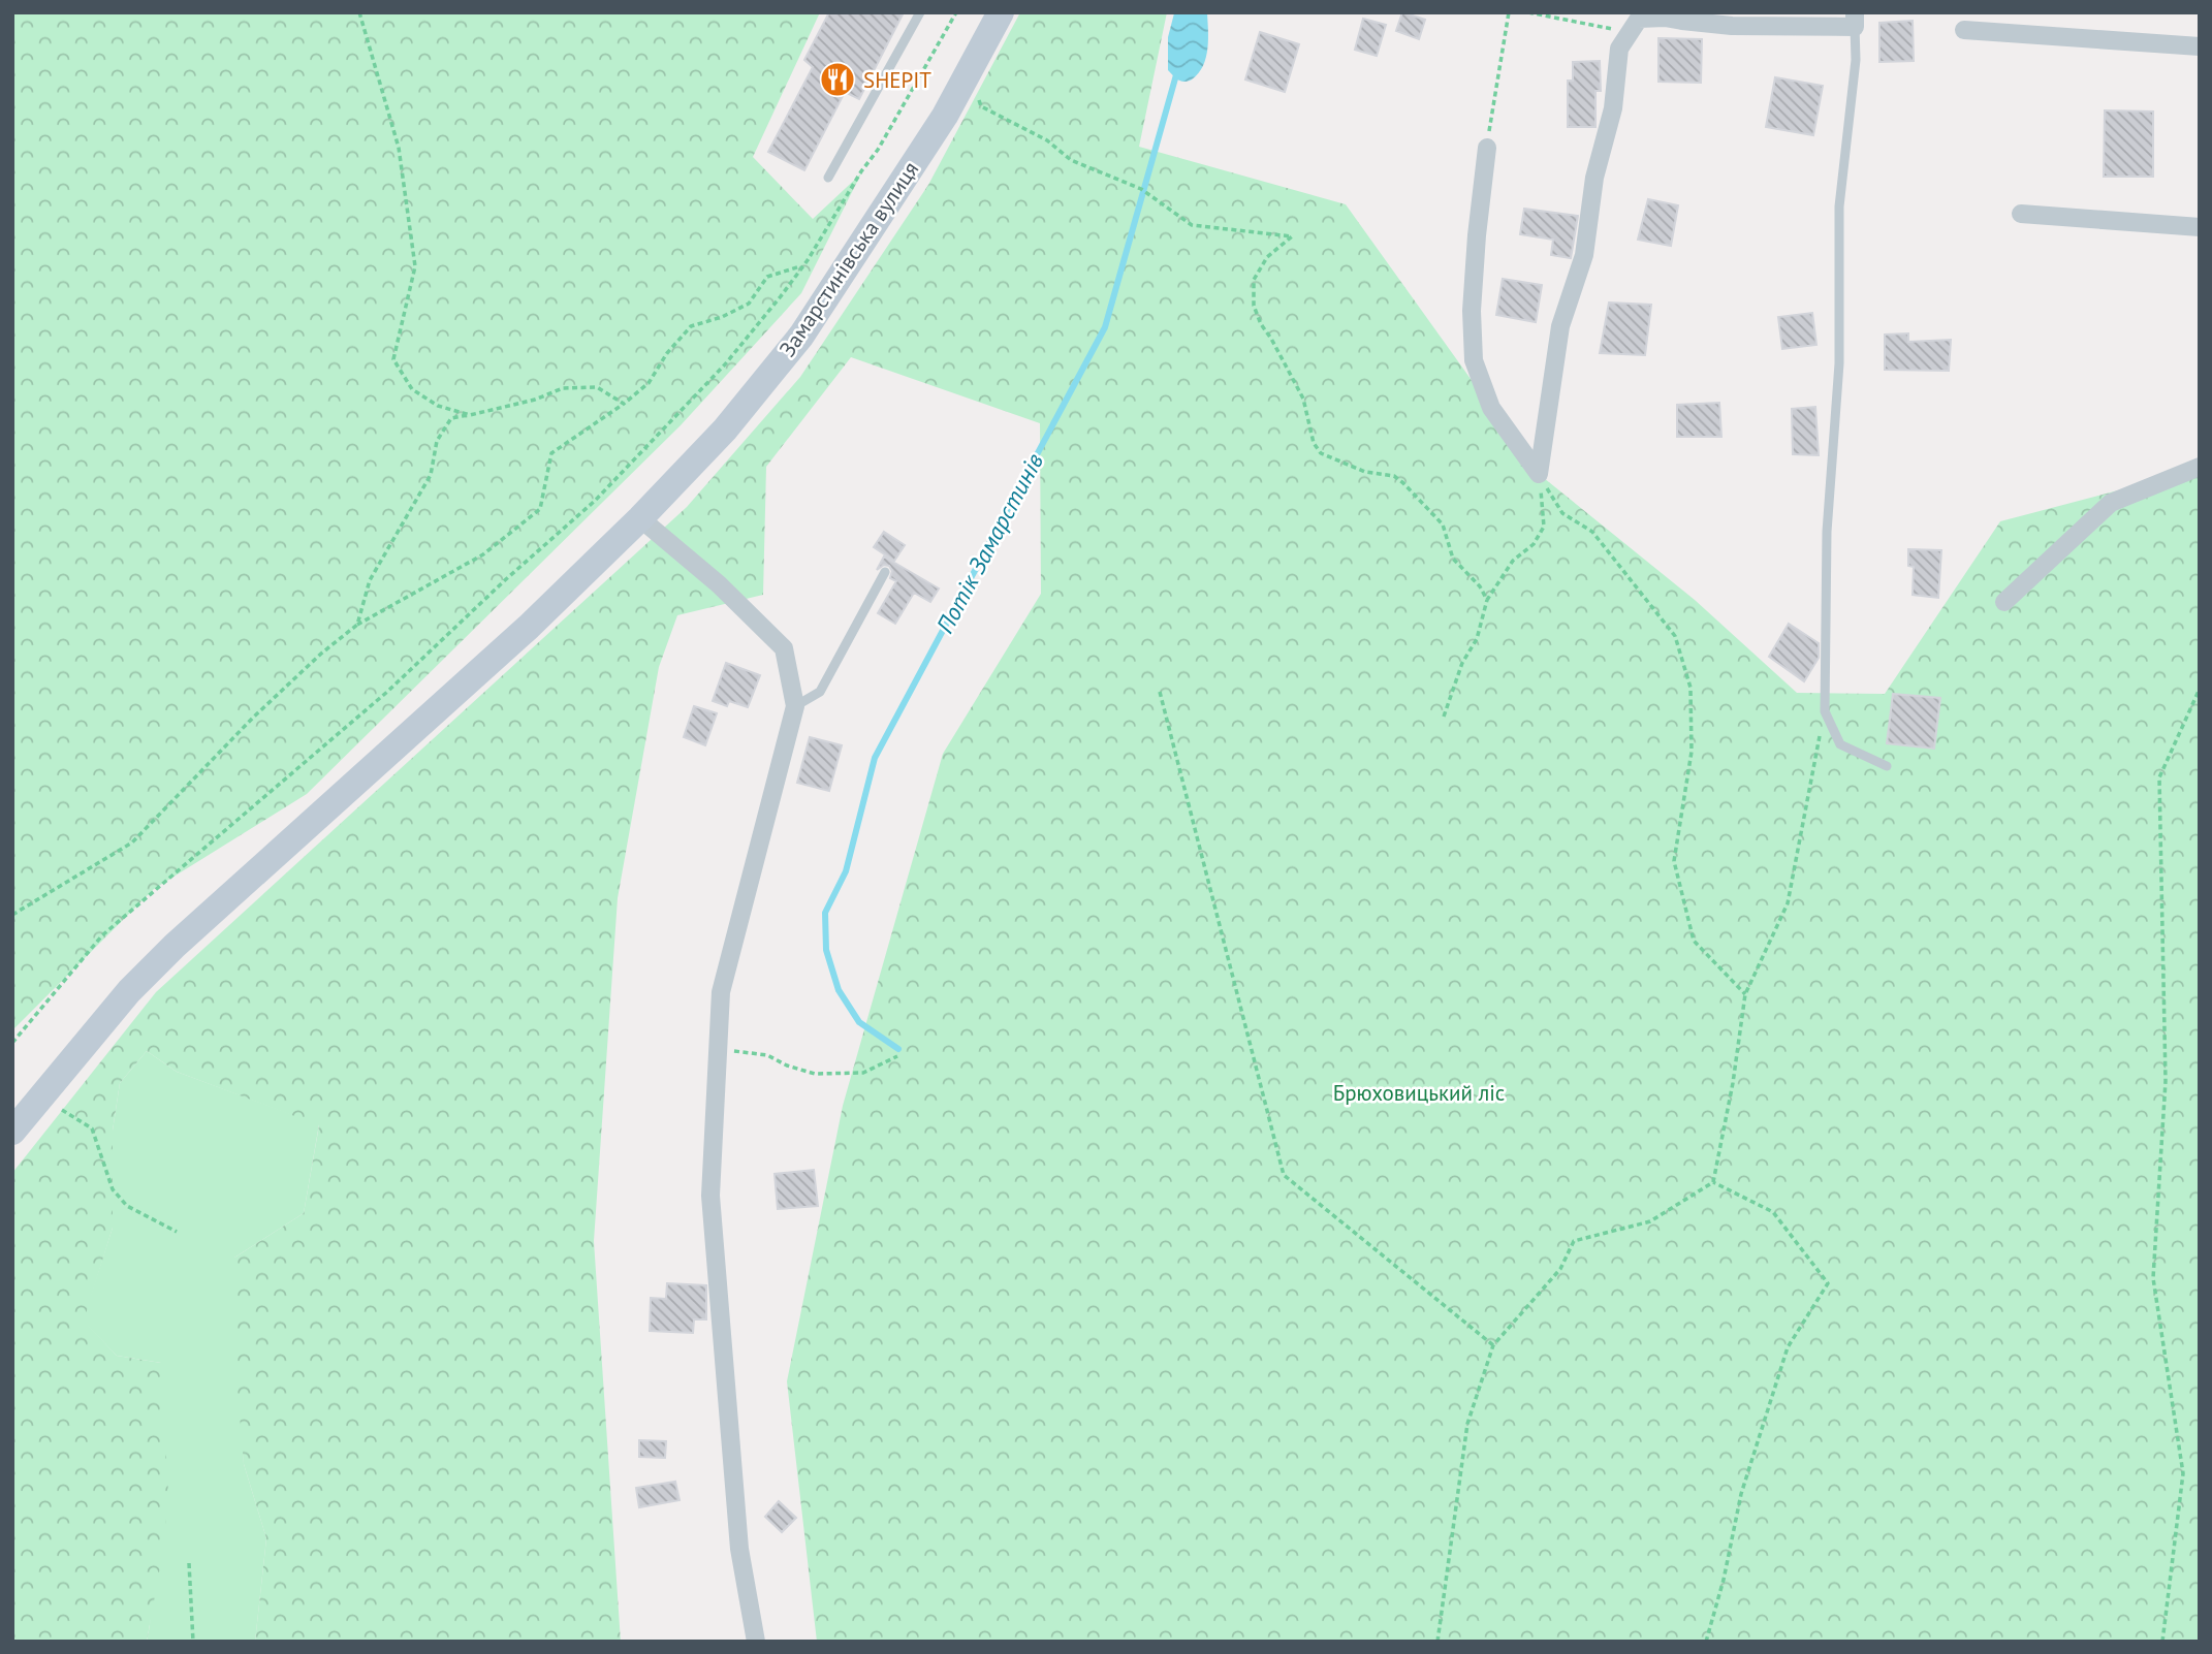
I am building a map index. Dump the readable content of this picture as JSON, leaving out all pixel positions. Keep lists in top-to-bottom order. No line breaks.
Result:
{"streets":{"main road":["Замарстинівська вулиця"]},"water":["Потік Замарстинів"],"parks":["Брюховицький ліс"],"places":{"restaurant":["SHEPIT"]}}
